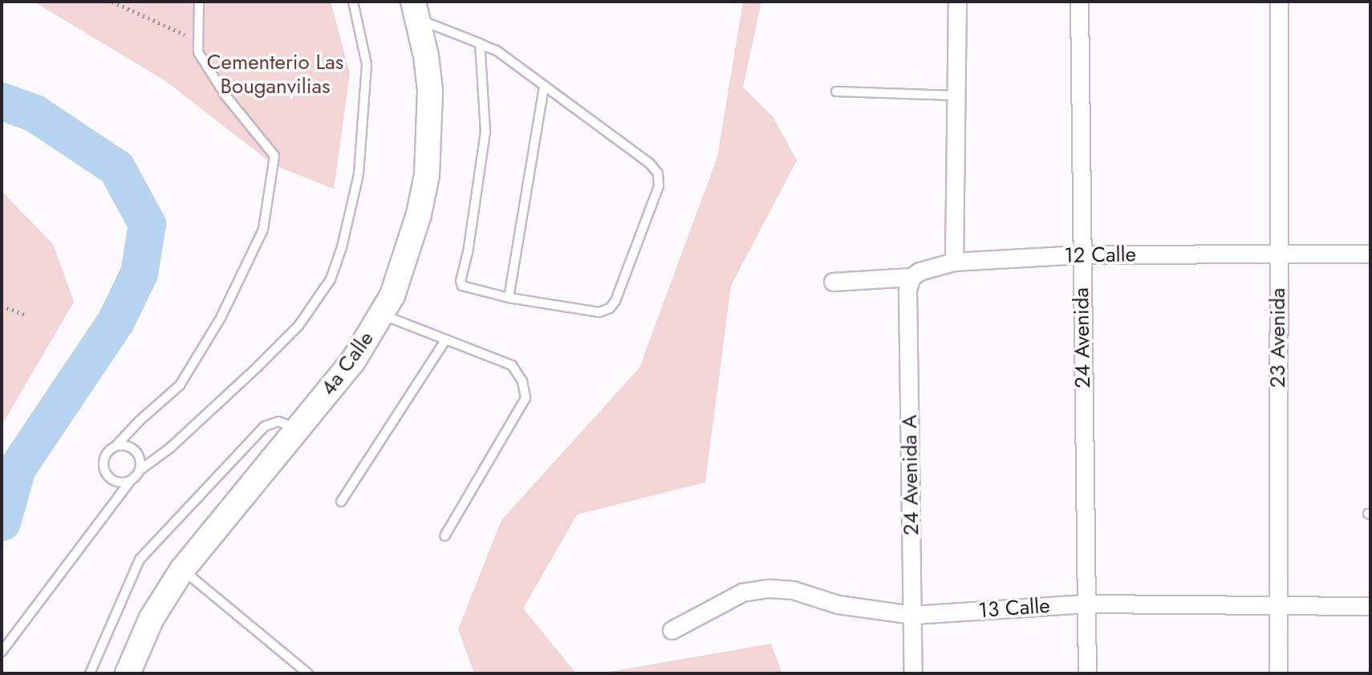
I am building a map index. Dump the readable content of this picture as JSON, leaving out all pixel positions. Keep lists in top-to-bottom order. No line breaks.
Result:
{"streets":{"main road":["4a Calle"],"street":["12 Calle","24 Avenida","23 Avenida","24 Avenida A","13 Calle"]},"crossings":[["12 Calle","24 Avenida"],["12 Calle","23 Avenida"],["12 Calle","24 Avenida A"],["24 Avenida","13 Calle"],["23 Avenida","13 Calle"],["24 Avenida A","13 Calle"]],"parks":["Cementerio Las Bouganvilias"]}
